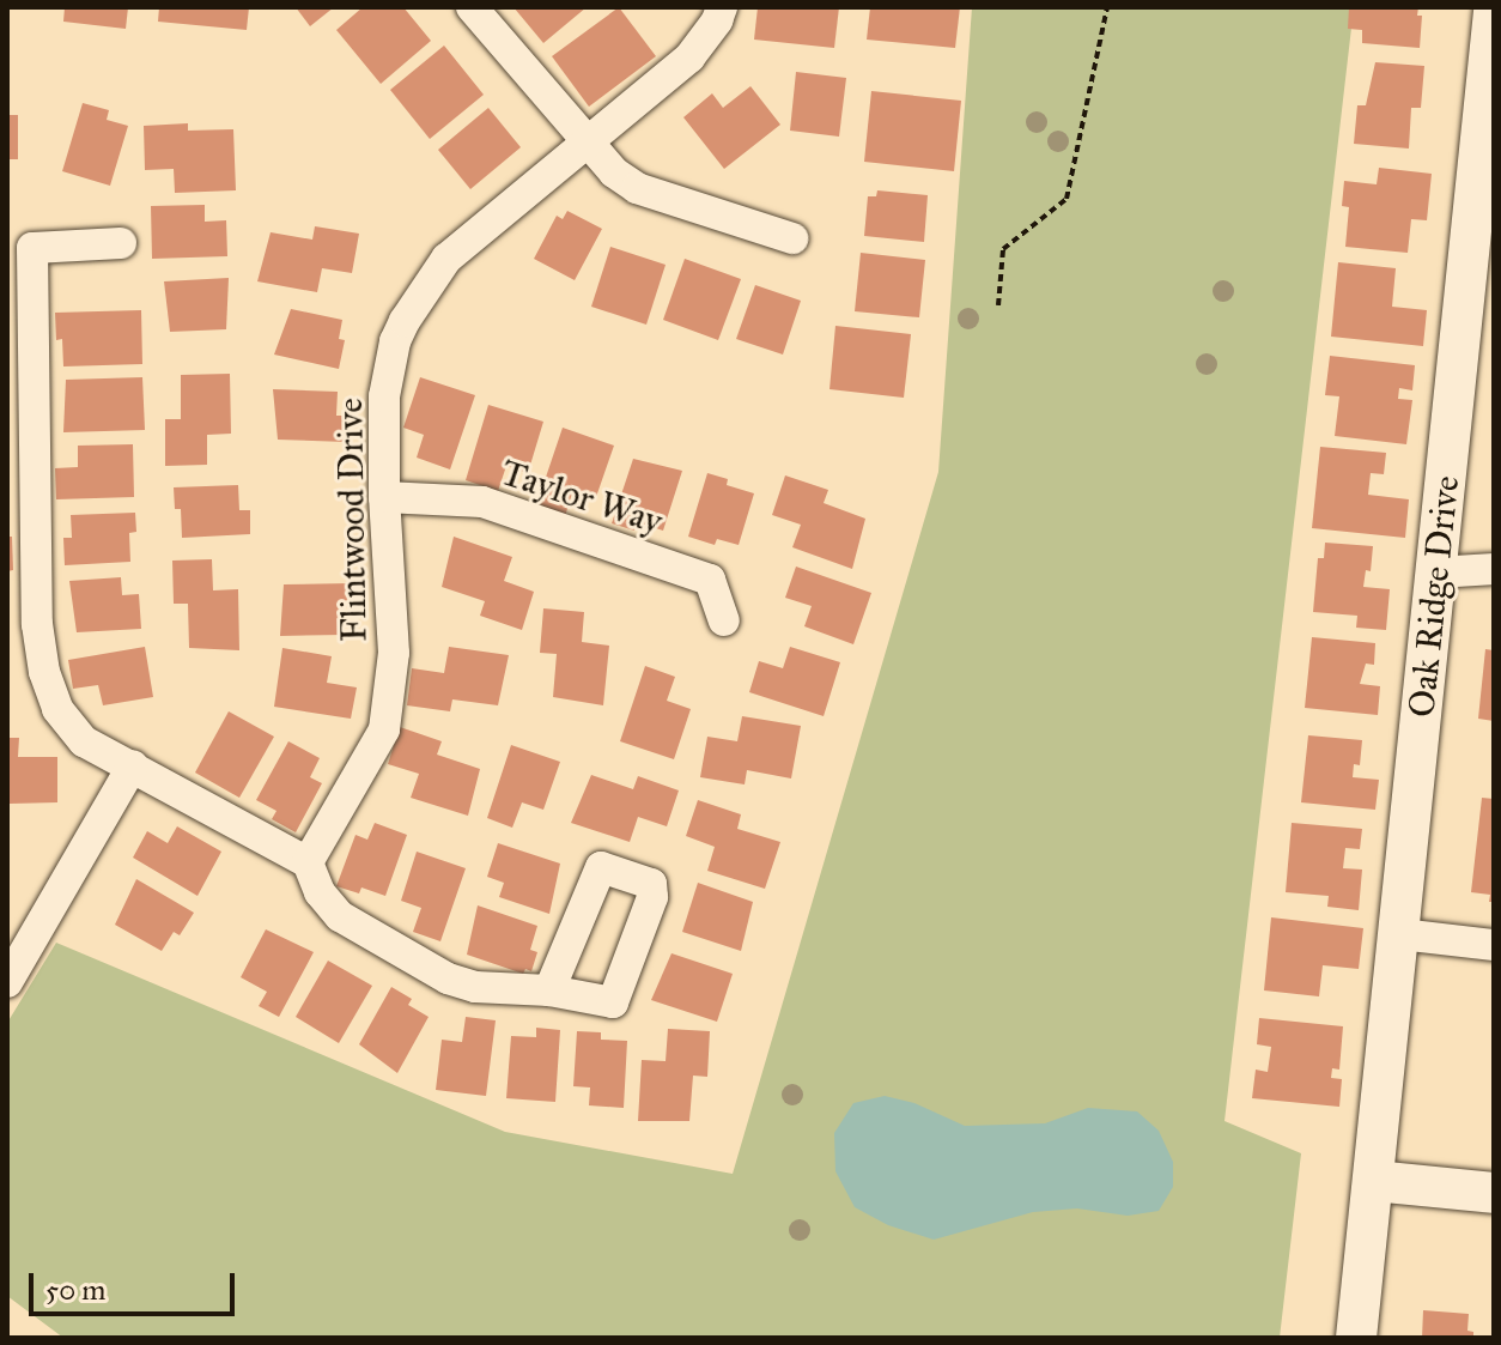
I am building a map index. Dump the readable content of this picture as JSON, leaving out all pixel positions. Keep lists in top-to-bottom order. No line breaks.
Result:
{"streets":{"street":["Taylor Way","Flintwood Drive","Oak Ridge Drive"]},"crossings":[["Taylor Way","Flintwood Drive"]],"scale_bar":"50 m"}
